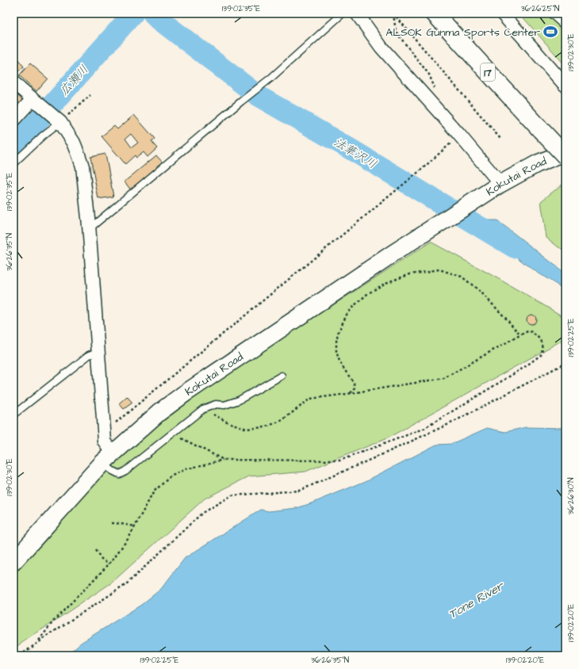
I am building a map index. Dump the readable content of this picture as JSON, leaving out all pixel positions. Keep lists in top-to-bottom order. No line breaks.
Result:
{"streets":{"highway":["17"],"street":["Kokutai Road"]},"water":["広瀬川","法華沢川","Tone River"],"places":{"sports":["ALSOK Gunma Sports Center"]},"coordinates":["139°02'35\"E","36°26'25\"N","139°02'30\"E","36°26'35\"N","139°02'25\"E","36°26'30\"N","139°02'20\"E"]}
